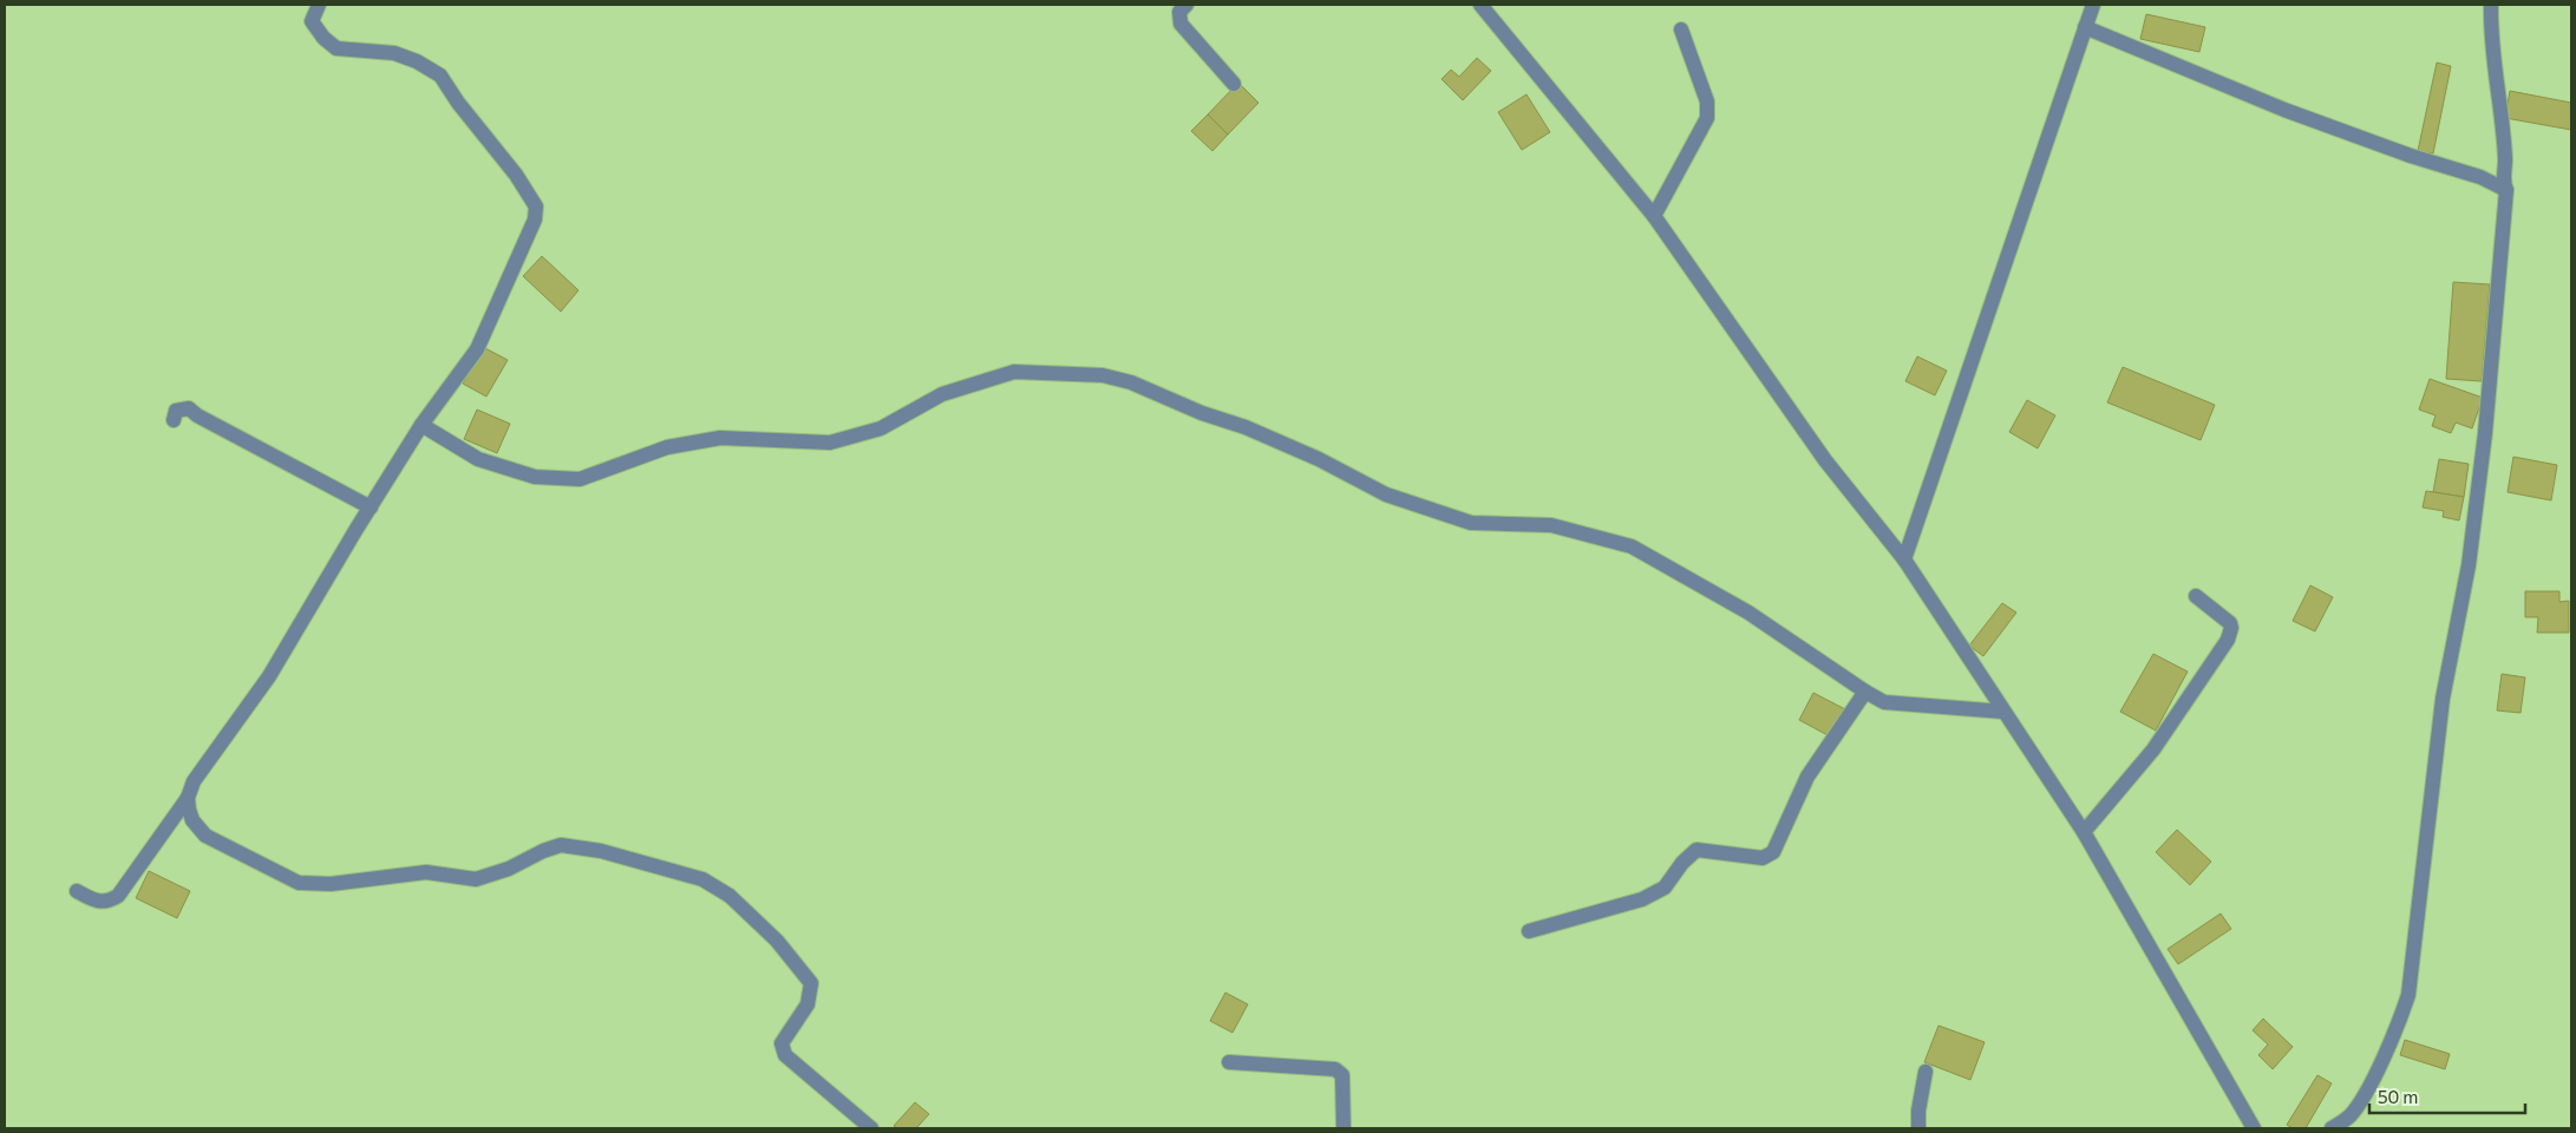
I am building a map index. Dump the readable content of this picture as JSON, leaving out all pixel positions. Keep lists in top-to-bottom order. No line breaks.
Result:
{"scale_bar":"50 m"}
